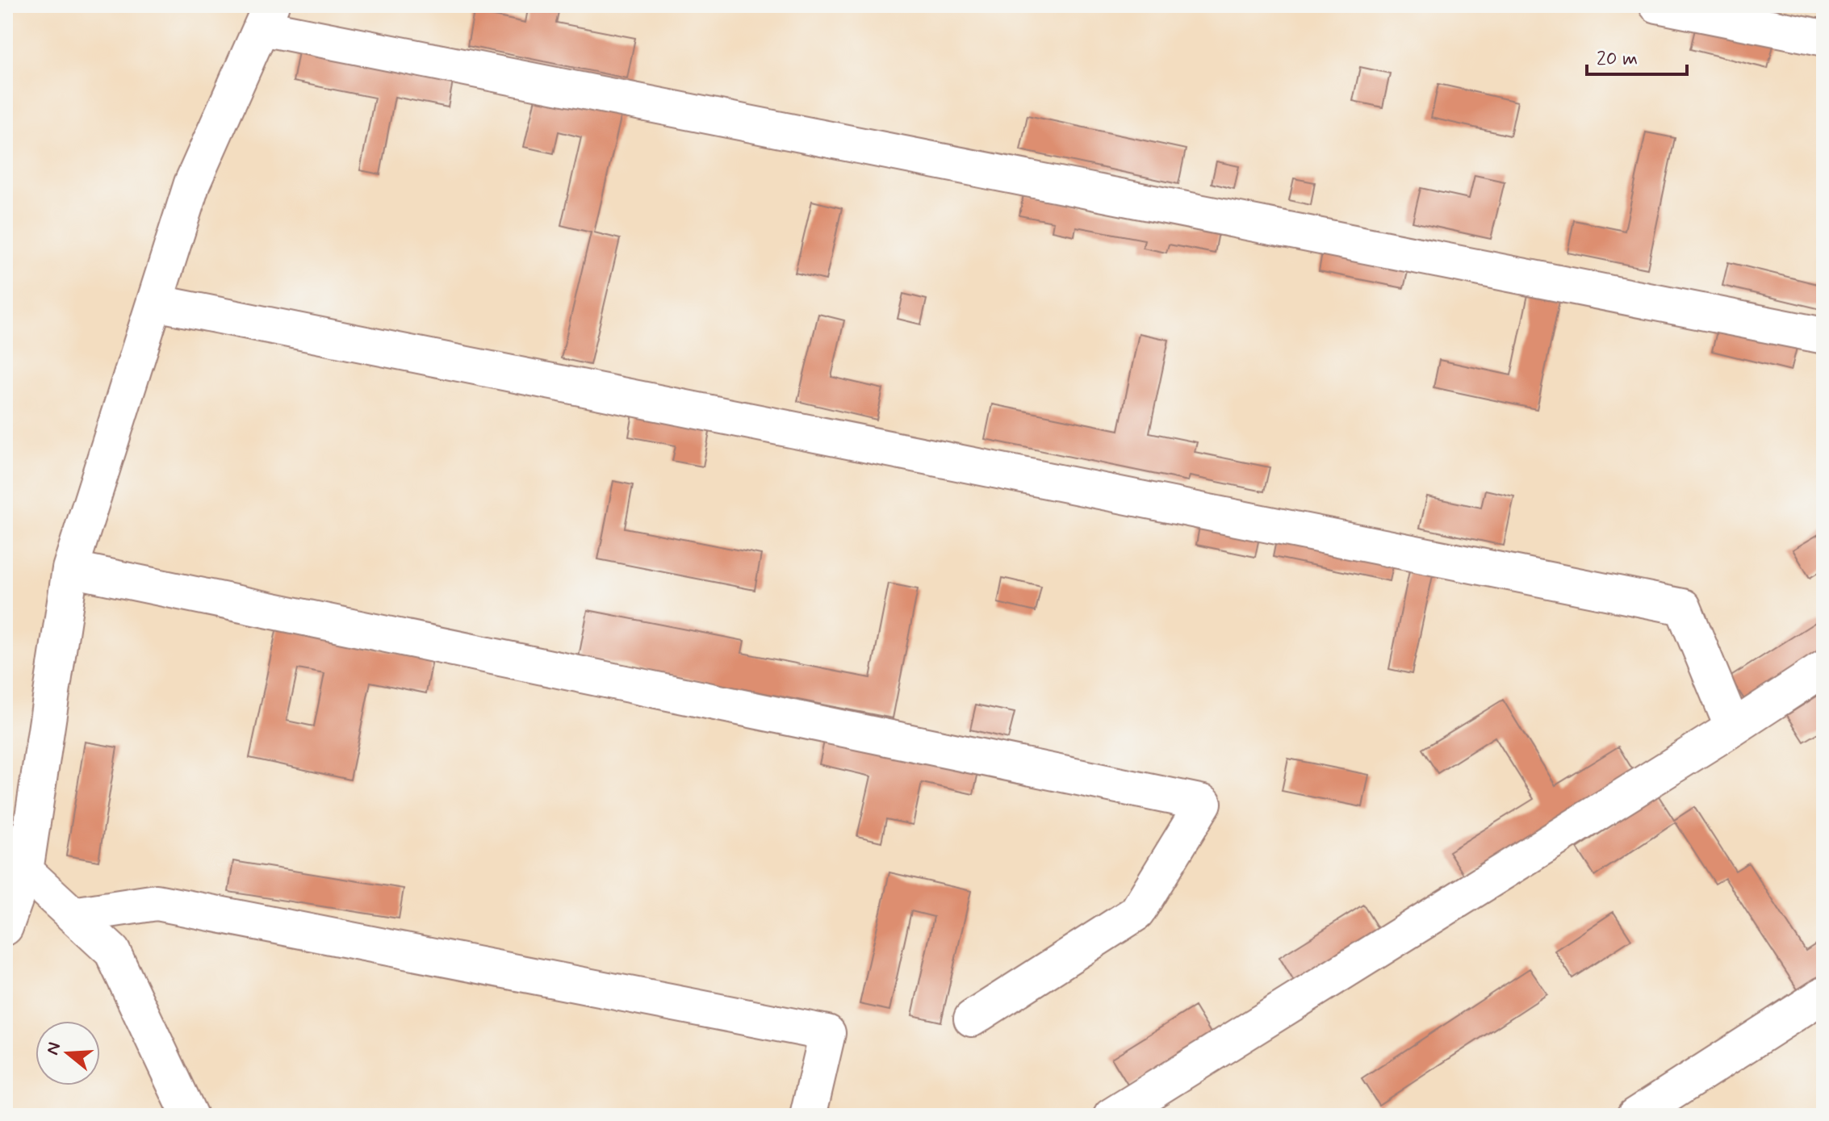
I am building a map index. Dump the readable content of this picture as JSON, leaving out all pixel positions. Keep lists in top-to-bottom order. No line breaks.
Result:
{"scale_bar":"20 m","north":"left"}
